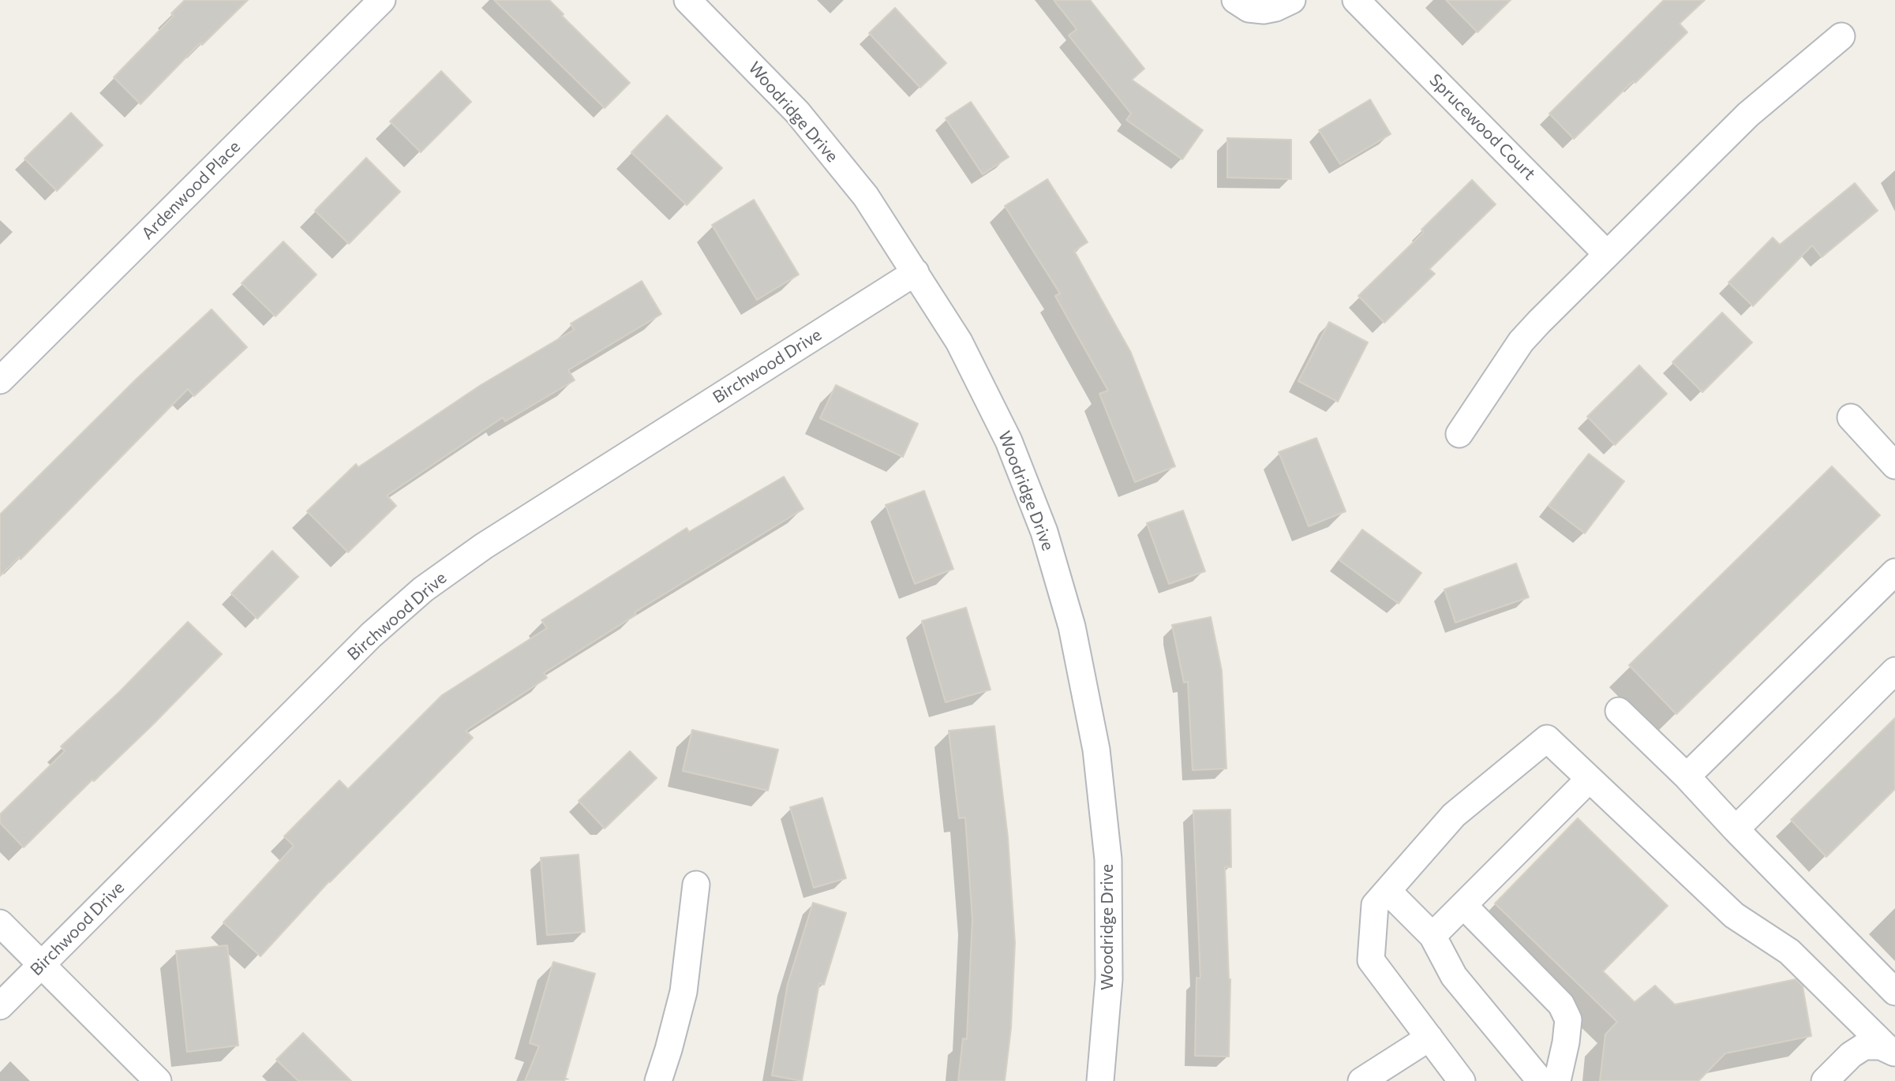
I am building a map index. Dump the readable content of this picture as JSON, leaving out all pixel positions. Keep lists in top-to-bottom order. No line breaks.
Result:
{"streets":{"street":["Woodridge Drive","Sprucewood Court","Ardenwood Place","Birchwood Drive"]},"crossings":[["Woodridge Drive","Birchwood Drive"]]}
